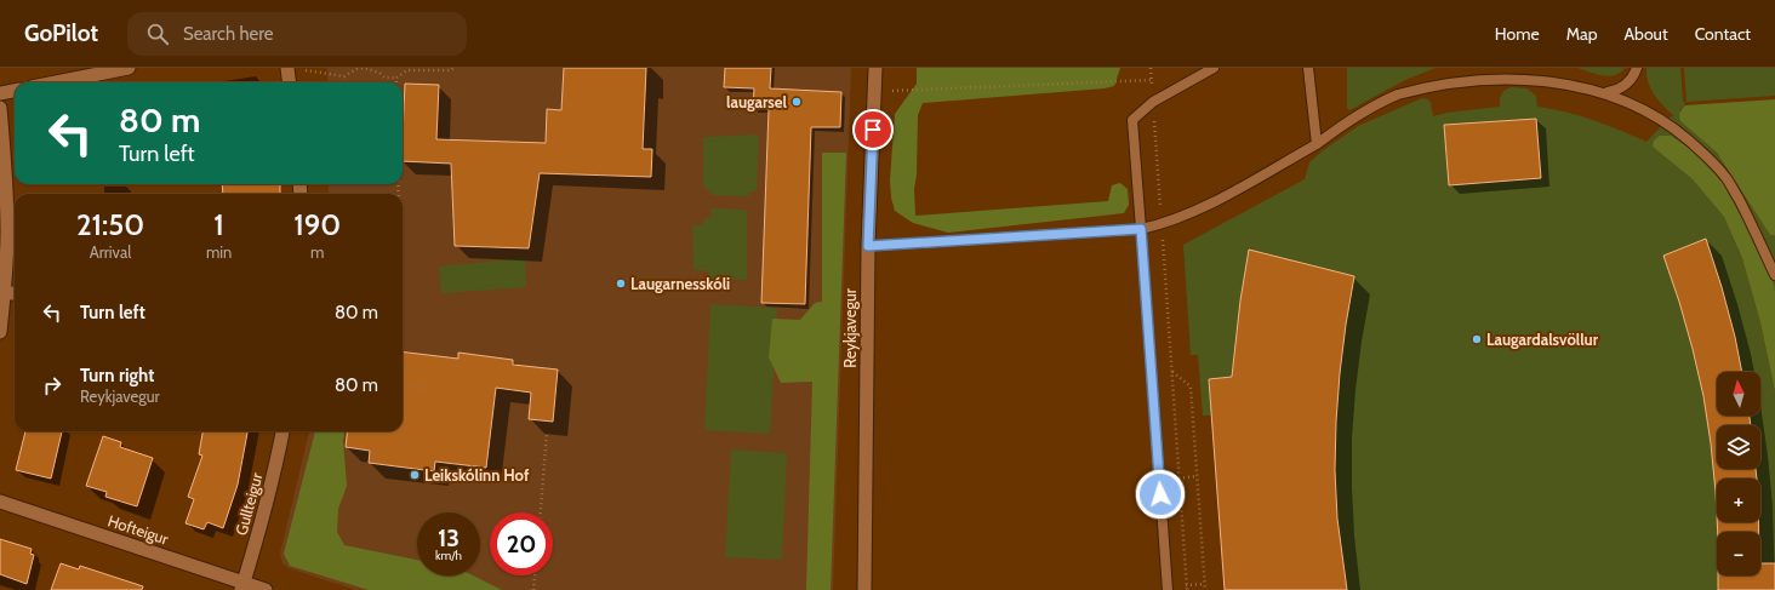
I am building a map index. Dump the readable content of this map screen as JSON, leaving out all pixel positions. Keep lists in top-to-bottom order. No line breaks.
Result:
{"streets":{"street":["Reykjavegur","Gullteigur","Hofteigur"]},"crossings":[["Gullteigur","Hofteigur"]],"places":["laugarsel","Laugarnesskóli","Laugardalsvöllur","Leikskólinn Hof"],"north":"top","page":{"header":"GoPilot","search":"Search here","nav":["Home","Map","About","Contact"],"turn":["80 m","Turn left"],"eta":["21:50","Arrival","1","min","190","m"],"list":[{"name":"Turn left","value":"80 m"},{"name":"Turn right","note":"Reykjavegur","value":"80 m"}],"map_buttons":["+","−"],"speed":"13 km/h","limit":"20"}}
